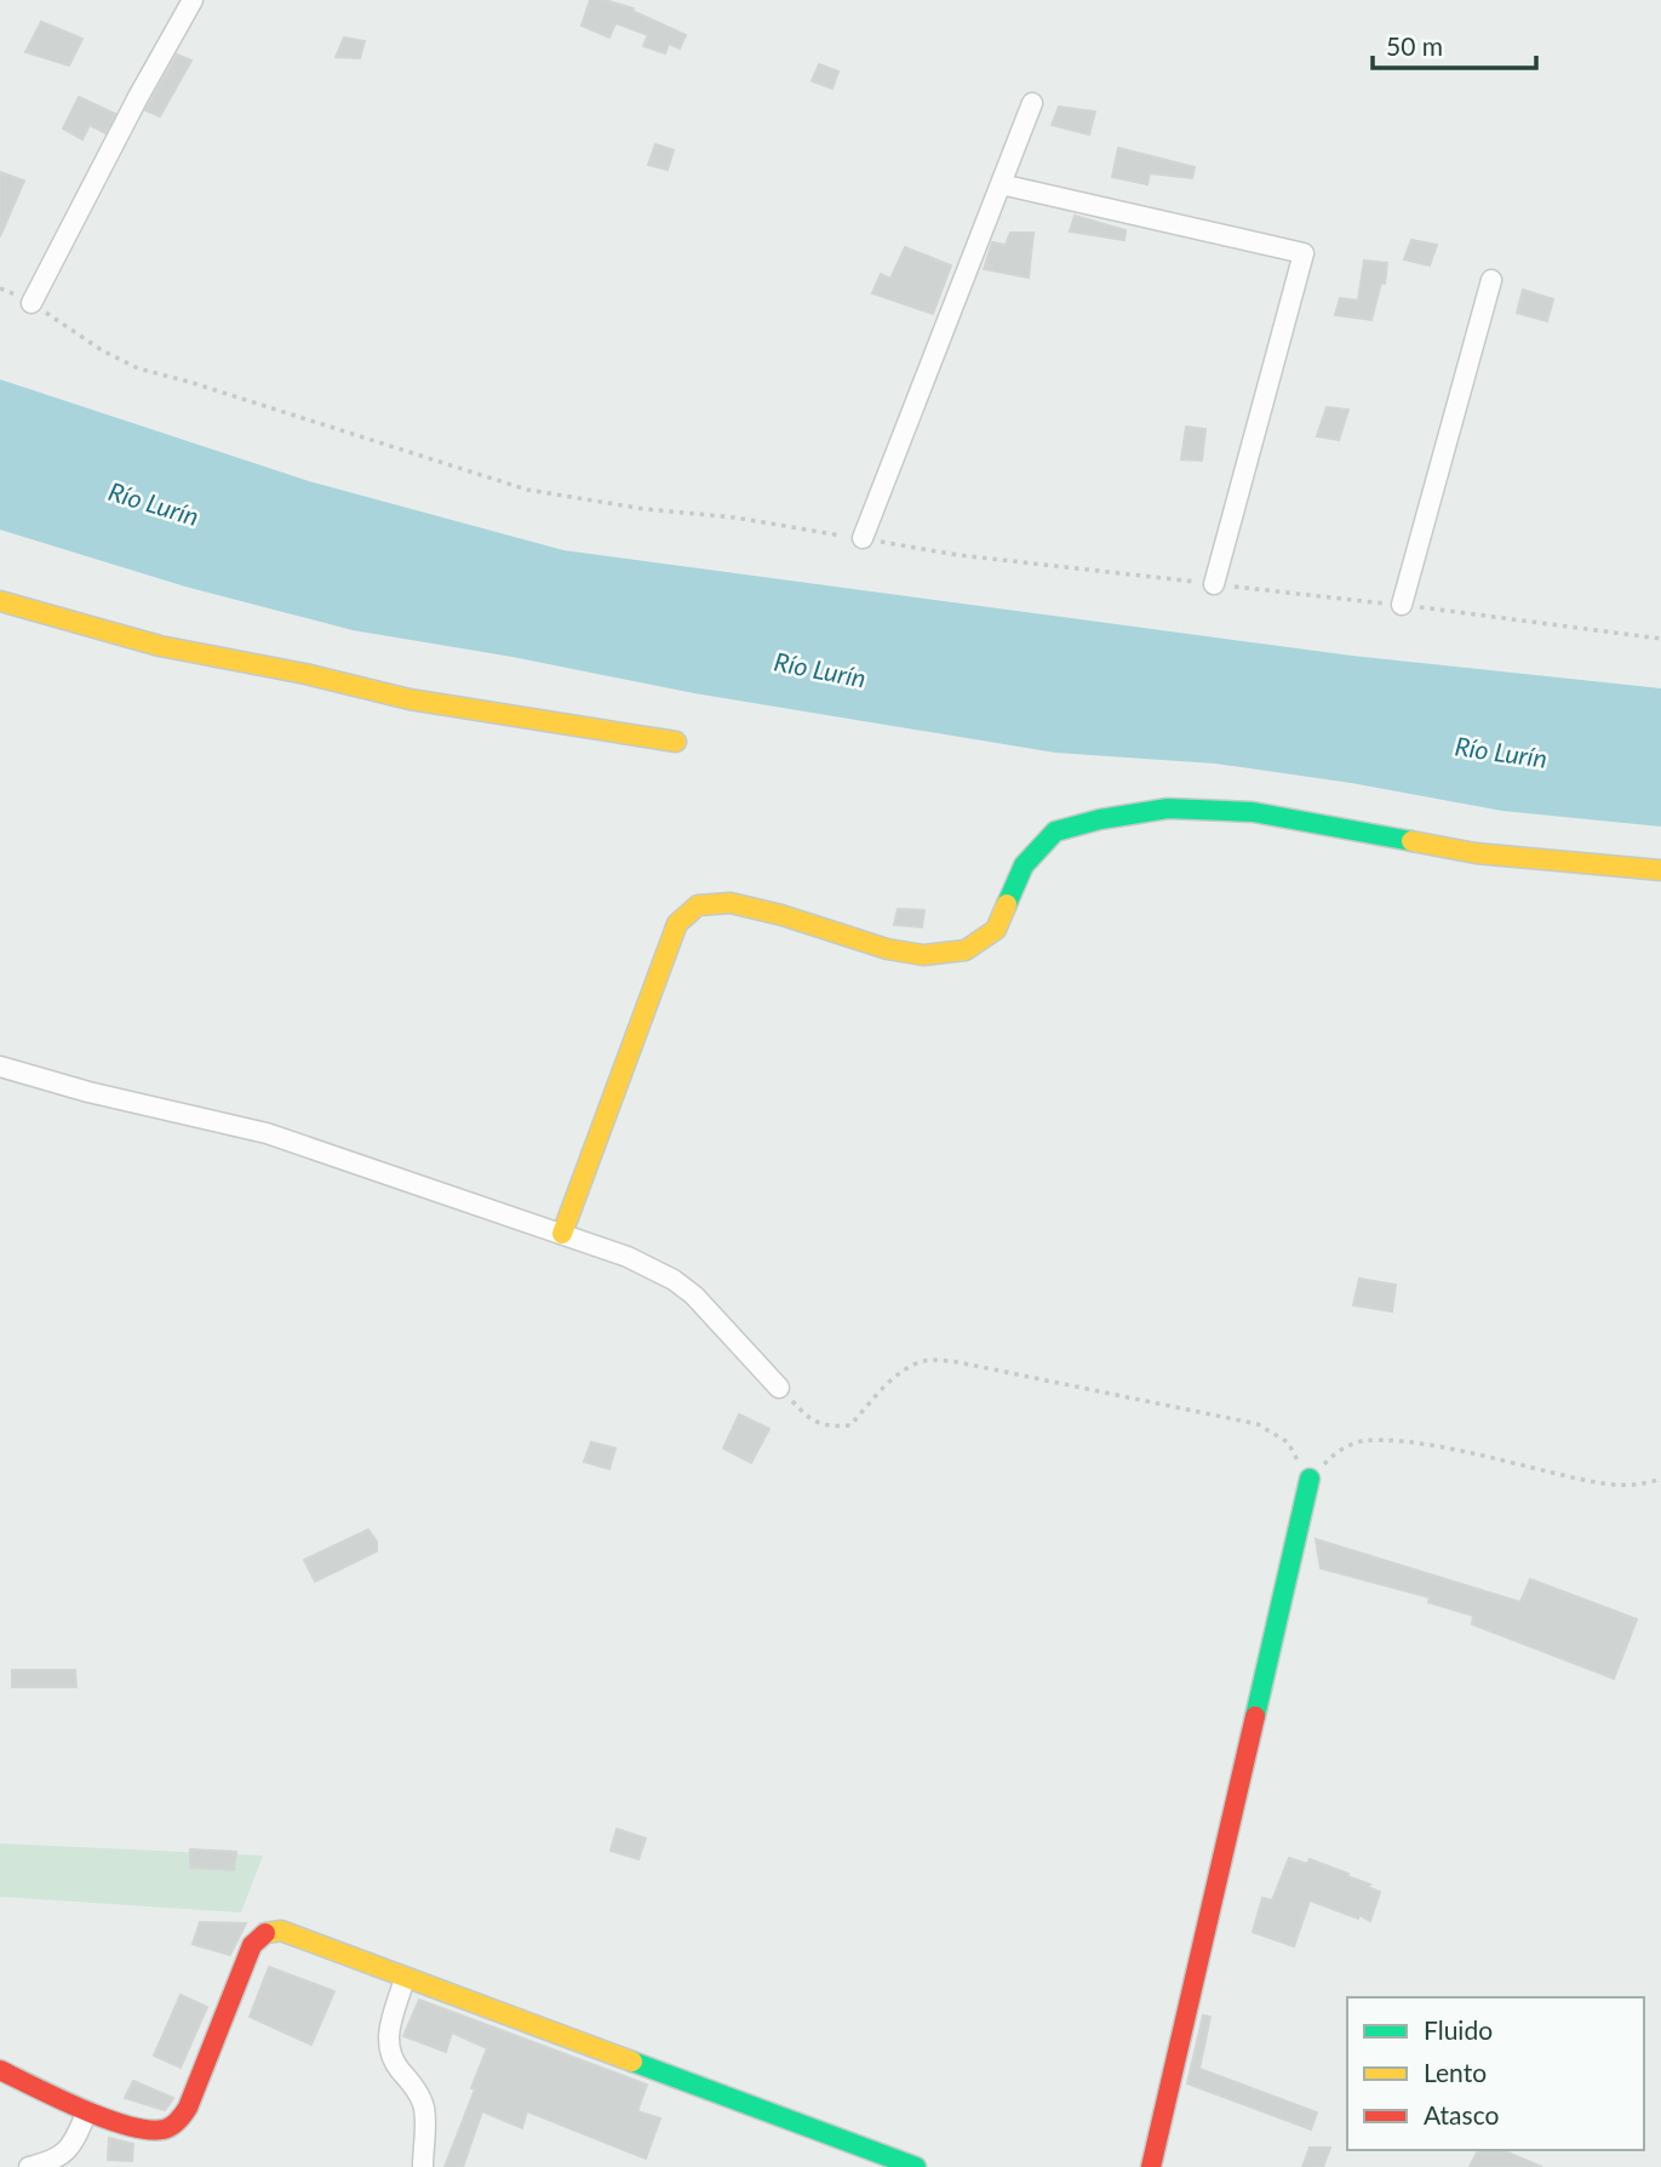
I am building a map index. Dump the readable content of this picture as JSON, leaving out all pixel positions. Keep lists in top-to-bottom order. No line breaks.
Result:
{"water":["Río Lurín"],"legend":["Fluido","Lento","Atasco"],"scale_bar":"50 m"}
